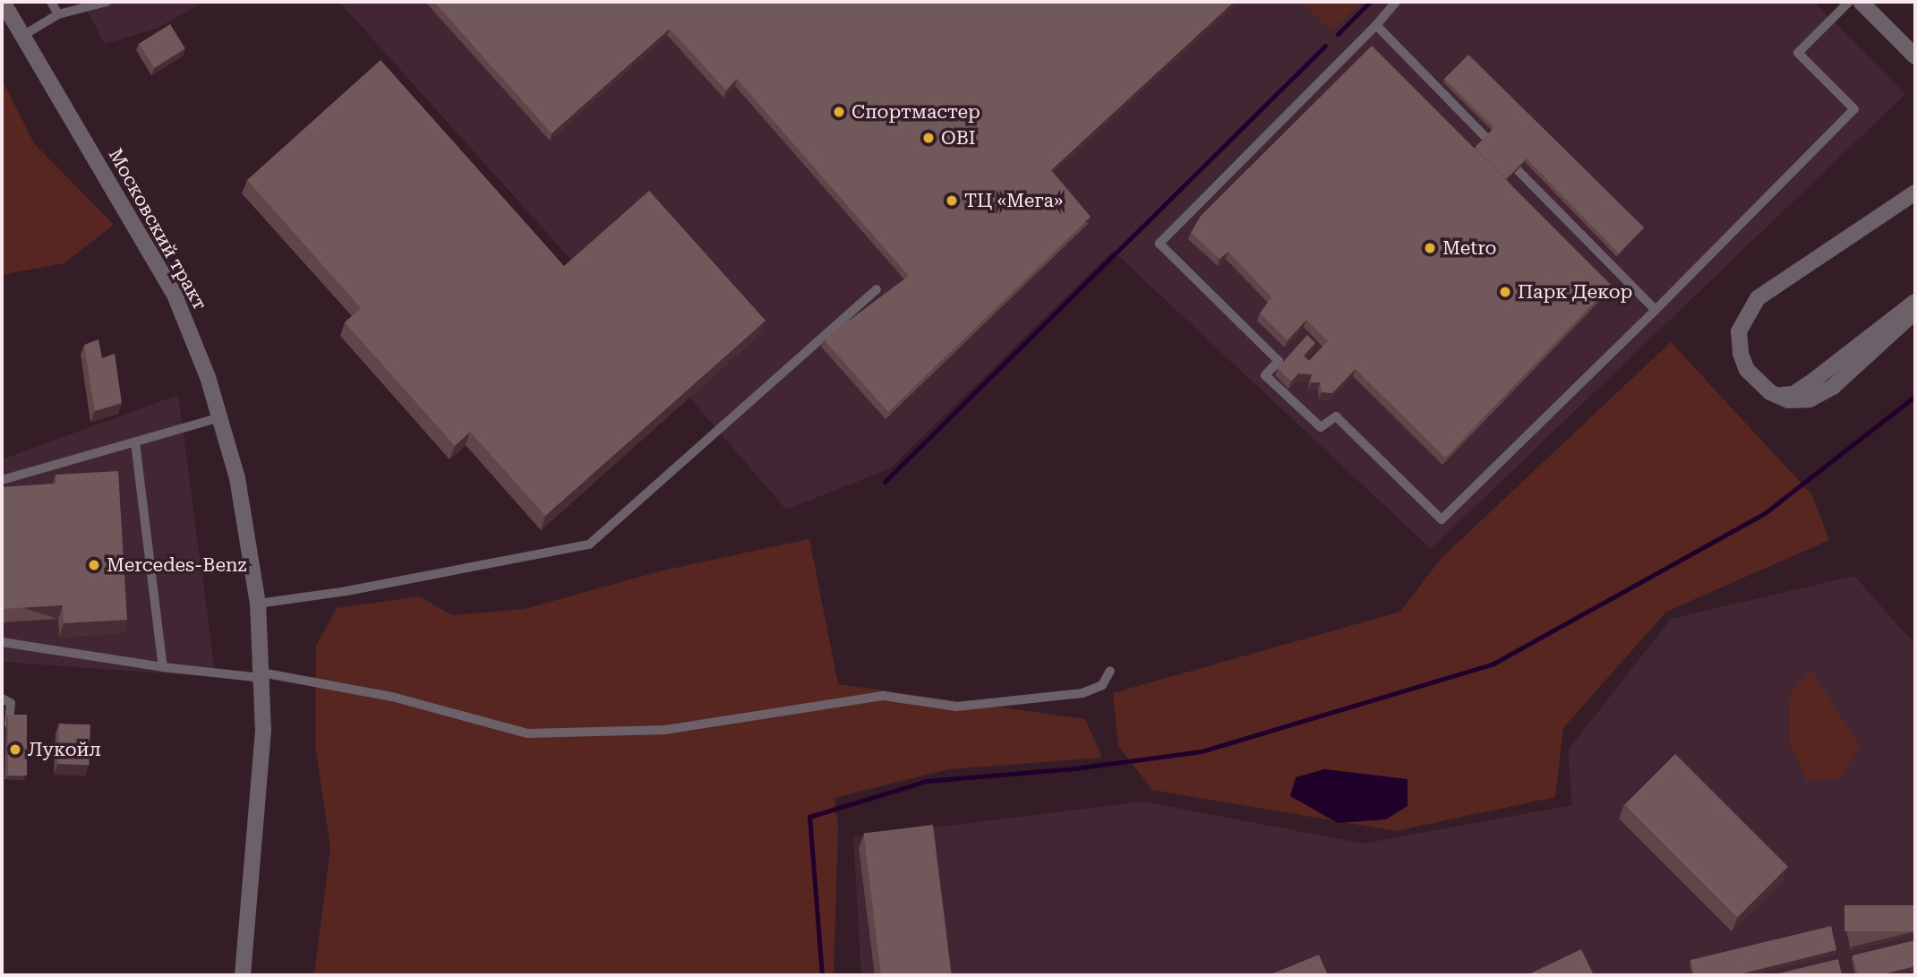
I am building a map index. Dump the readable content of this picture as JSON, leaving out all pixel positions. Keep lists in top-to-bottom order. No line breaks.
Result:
{"streets":{"street":["Московский тракт"]},"places":["Спортмастер","OBI","ТЦ «Мега»","Metro","Парк Декор","Mercedes-Benz","Лукойл"]}
